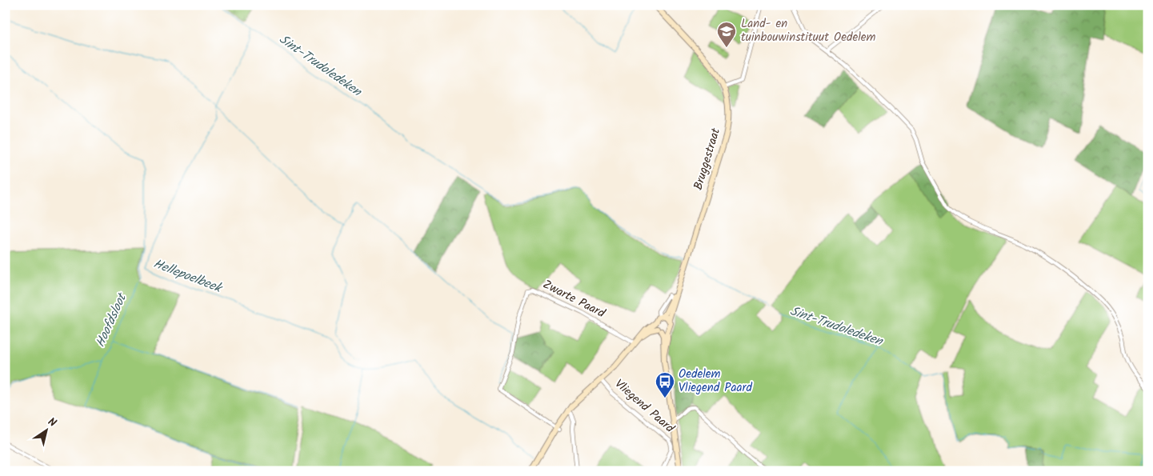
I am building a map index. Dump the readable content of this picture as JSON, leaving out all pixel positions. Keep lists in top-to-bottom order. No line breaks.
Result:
{"streets":{"main road":["Bruggestraat"],"street":["Zwarte Paard","Vliegend Paard"]},"water":["Sint-Trudoledeken","Hellepoelbeek","Hoofdsloot"],"places":{"school or university":["Land- en tuinbouwinstituut Oedelem"],"bus stop":["Oedelem Vliegend Paard"]},"north":"top right"}
